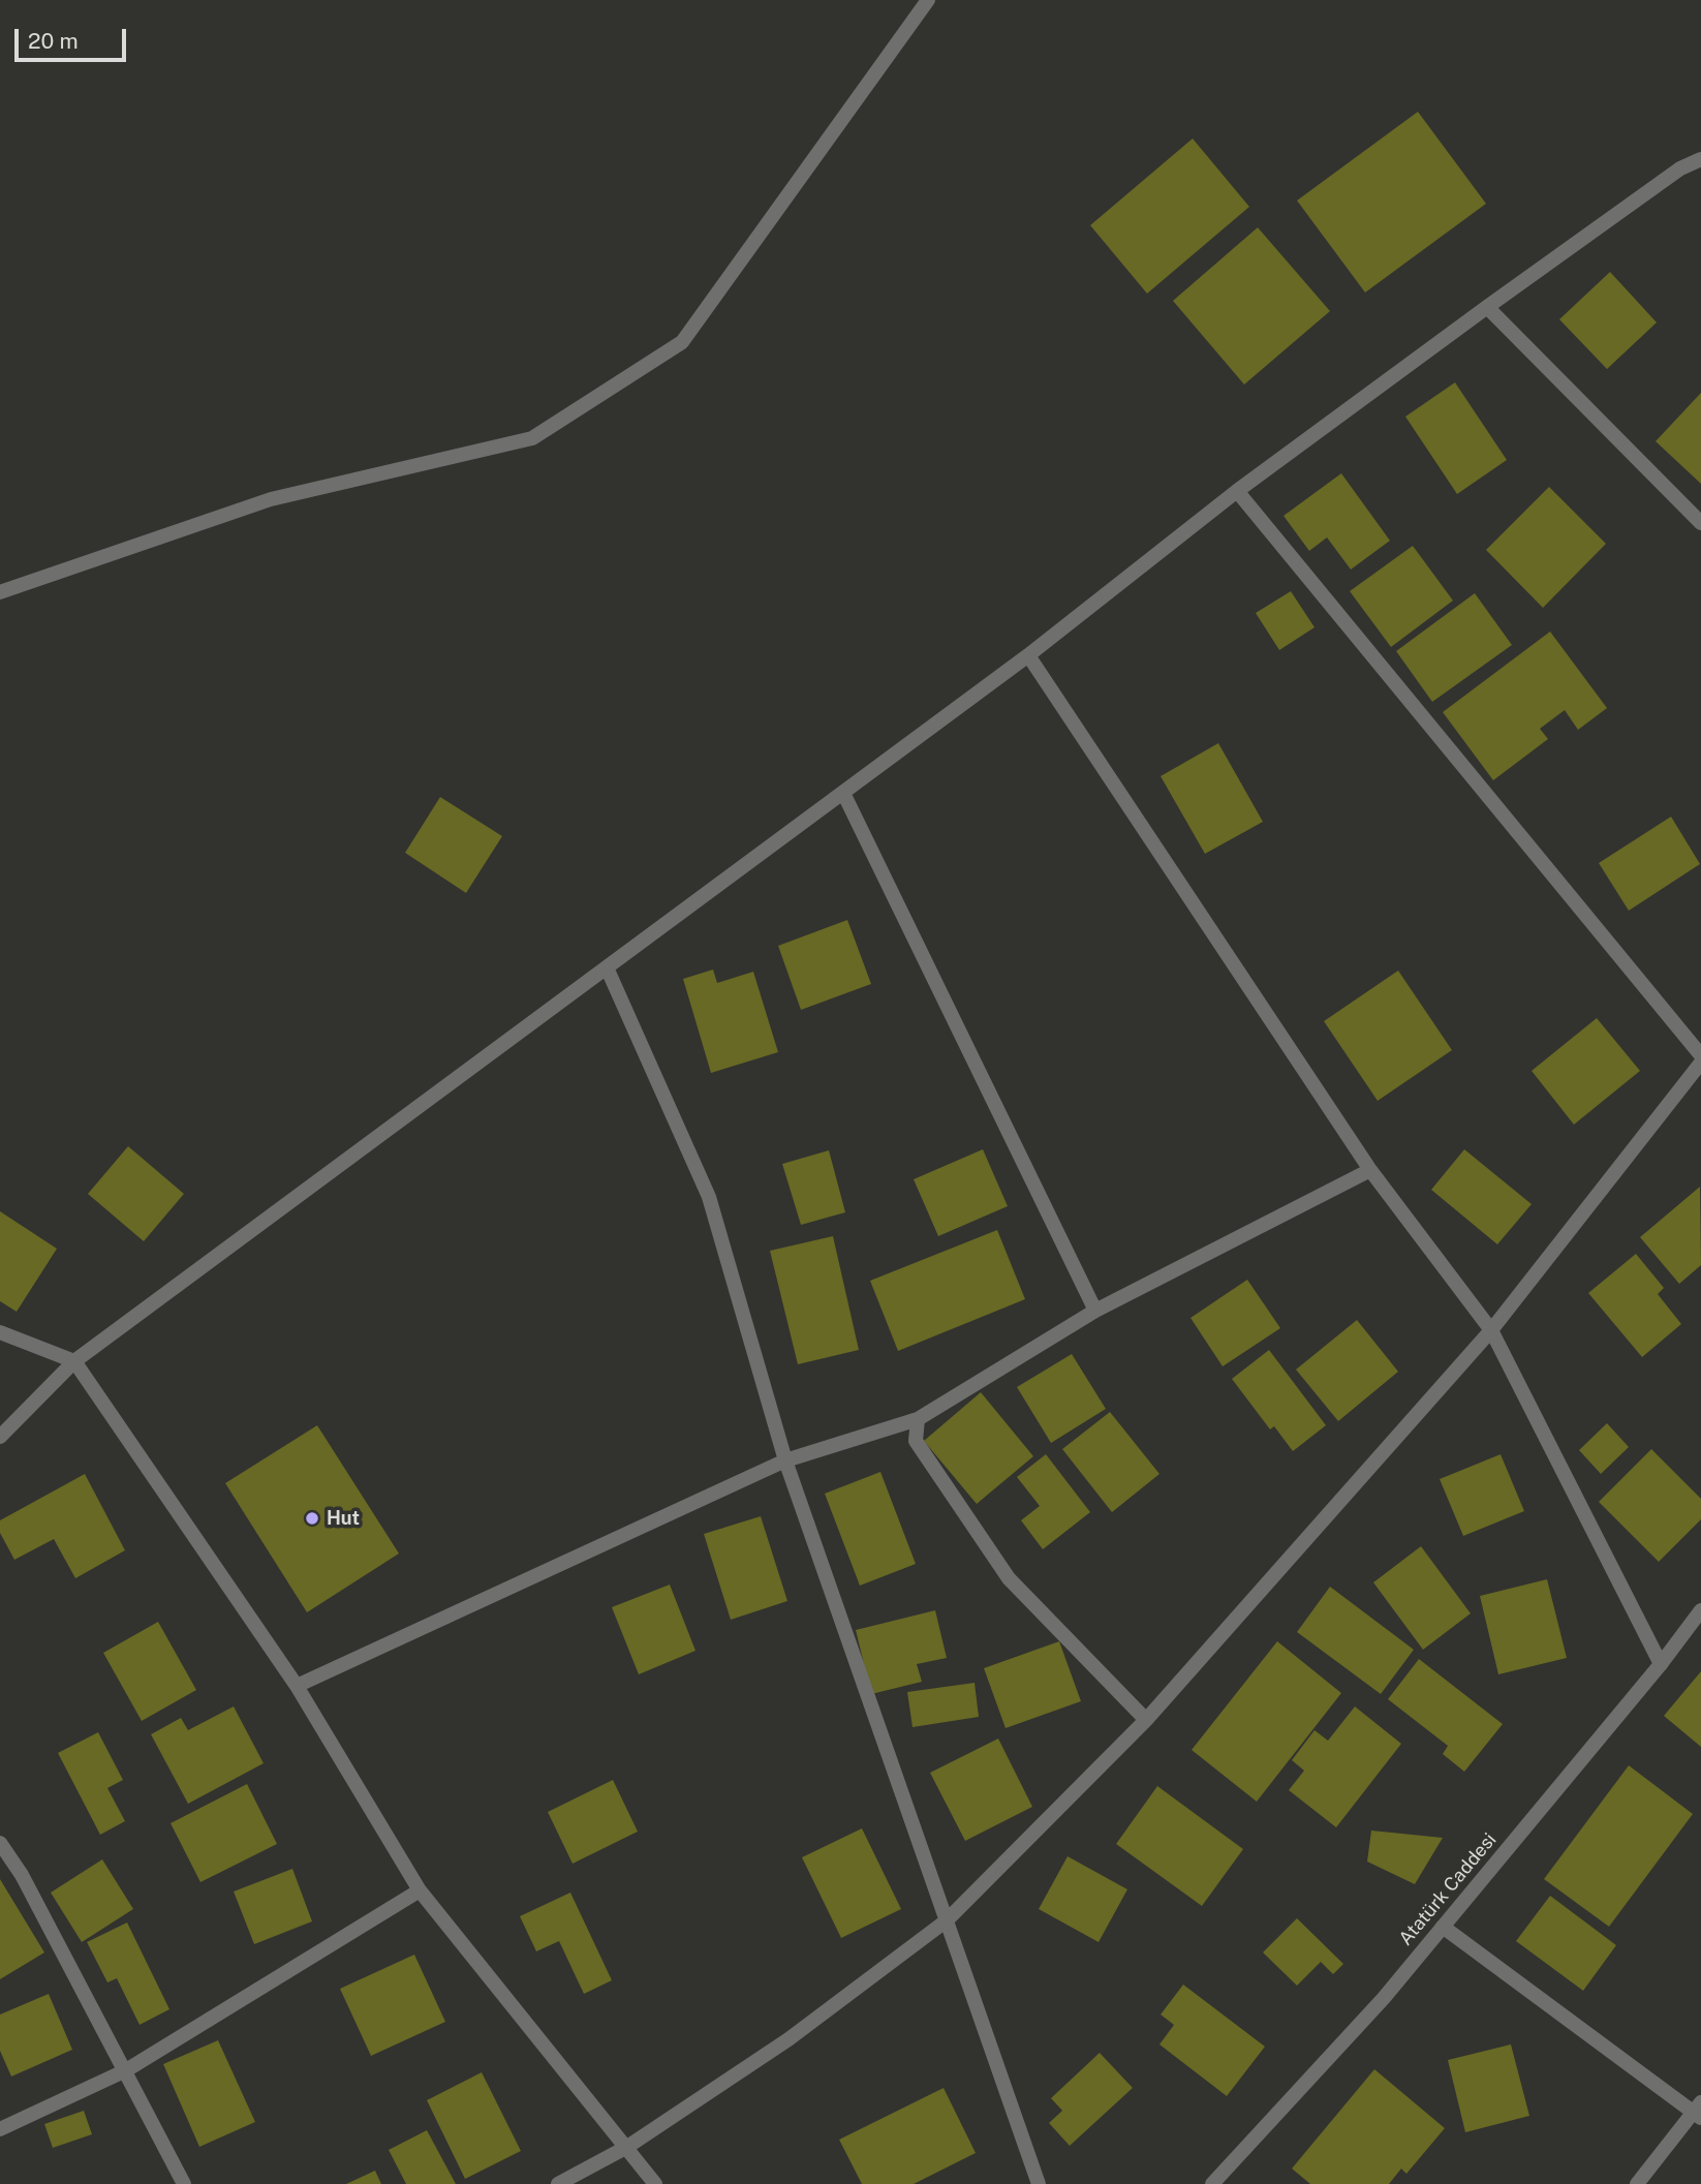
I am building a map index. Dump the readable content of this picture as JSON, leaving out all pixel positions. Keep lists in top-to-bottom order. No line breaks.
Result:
{"streets":{"street":["Atatürk Caddesi"]},"places":["Hut"],"scale_bar":"20 m"}
